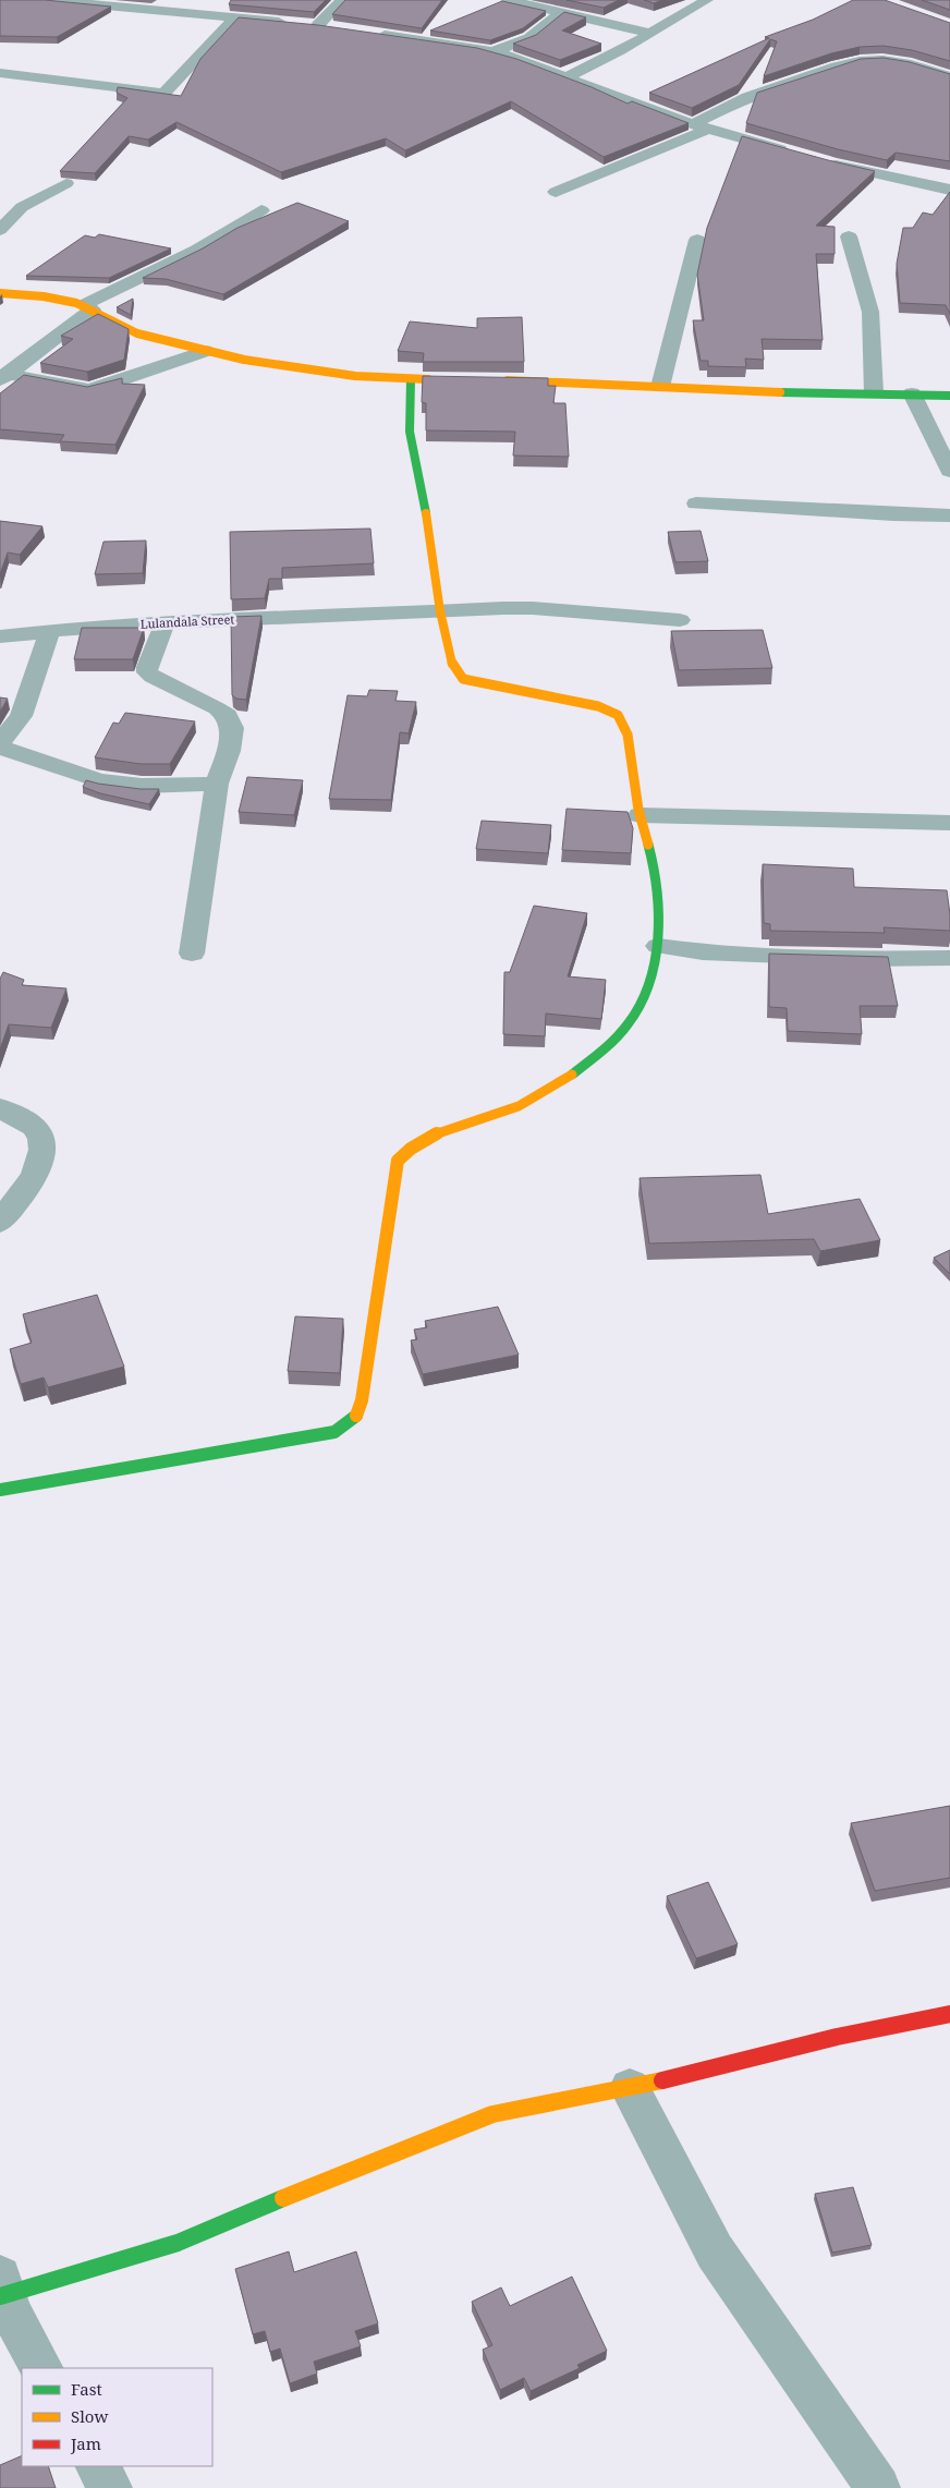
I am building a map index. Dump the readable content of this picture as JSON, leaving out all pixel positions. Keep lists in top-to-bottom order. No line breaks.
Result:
{"streets":{"street":["Lulandala Street"]},"legend":["Fast","Slow","Jam"]}
